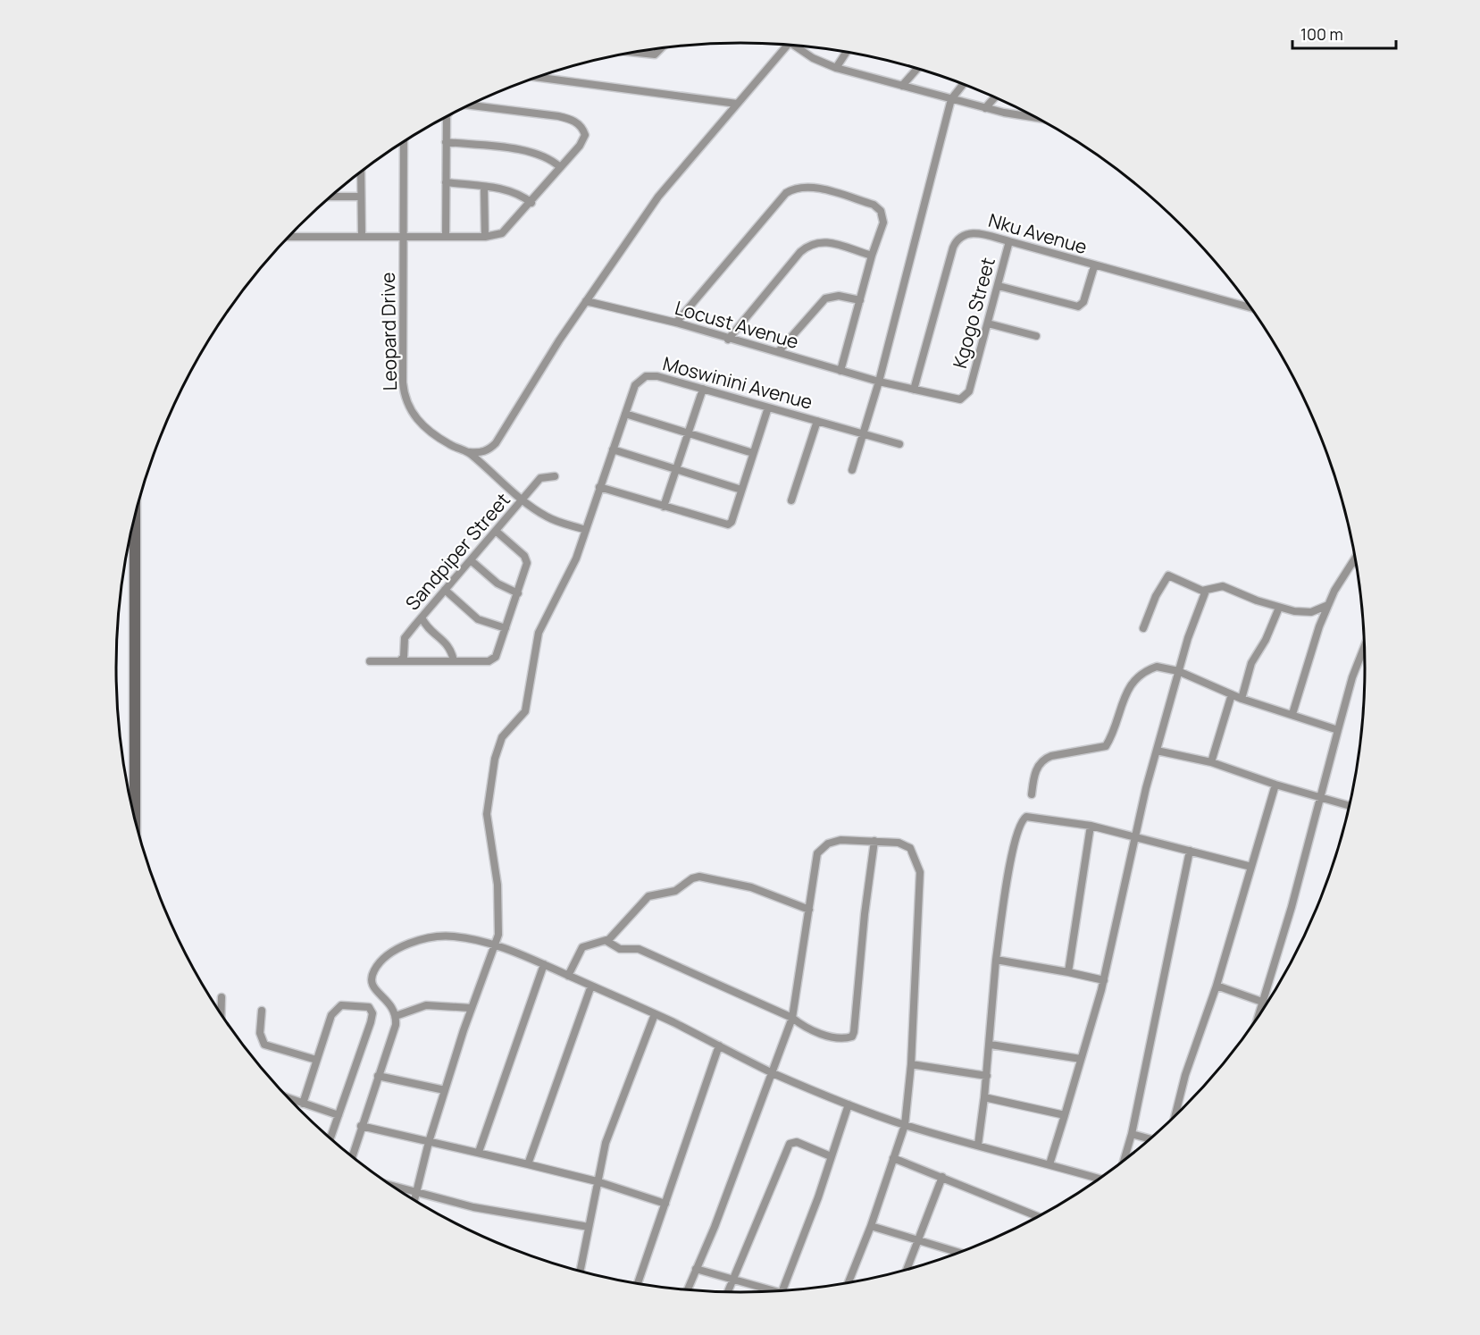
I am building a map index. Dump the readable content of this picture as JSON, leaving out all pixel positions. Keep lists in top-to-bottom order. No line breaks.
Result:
{"streets":{"street":["Nku Avenue","Kgogo Street","Locust Avenue","Leopard Drive","Moswinini Avenue","Sandpiper Street"]},"crossings":[["Nku Avenue","Kgogo Street"],["Nku Avenue","Locust Avenue"],["Kgogo Street","Locust Avenue"],["Leopard Drive","Moswinini Avenue"],["Leopard Drive","Sandpiper Street"]],"scale_bar":"100 m"}
